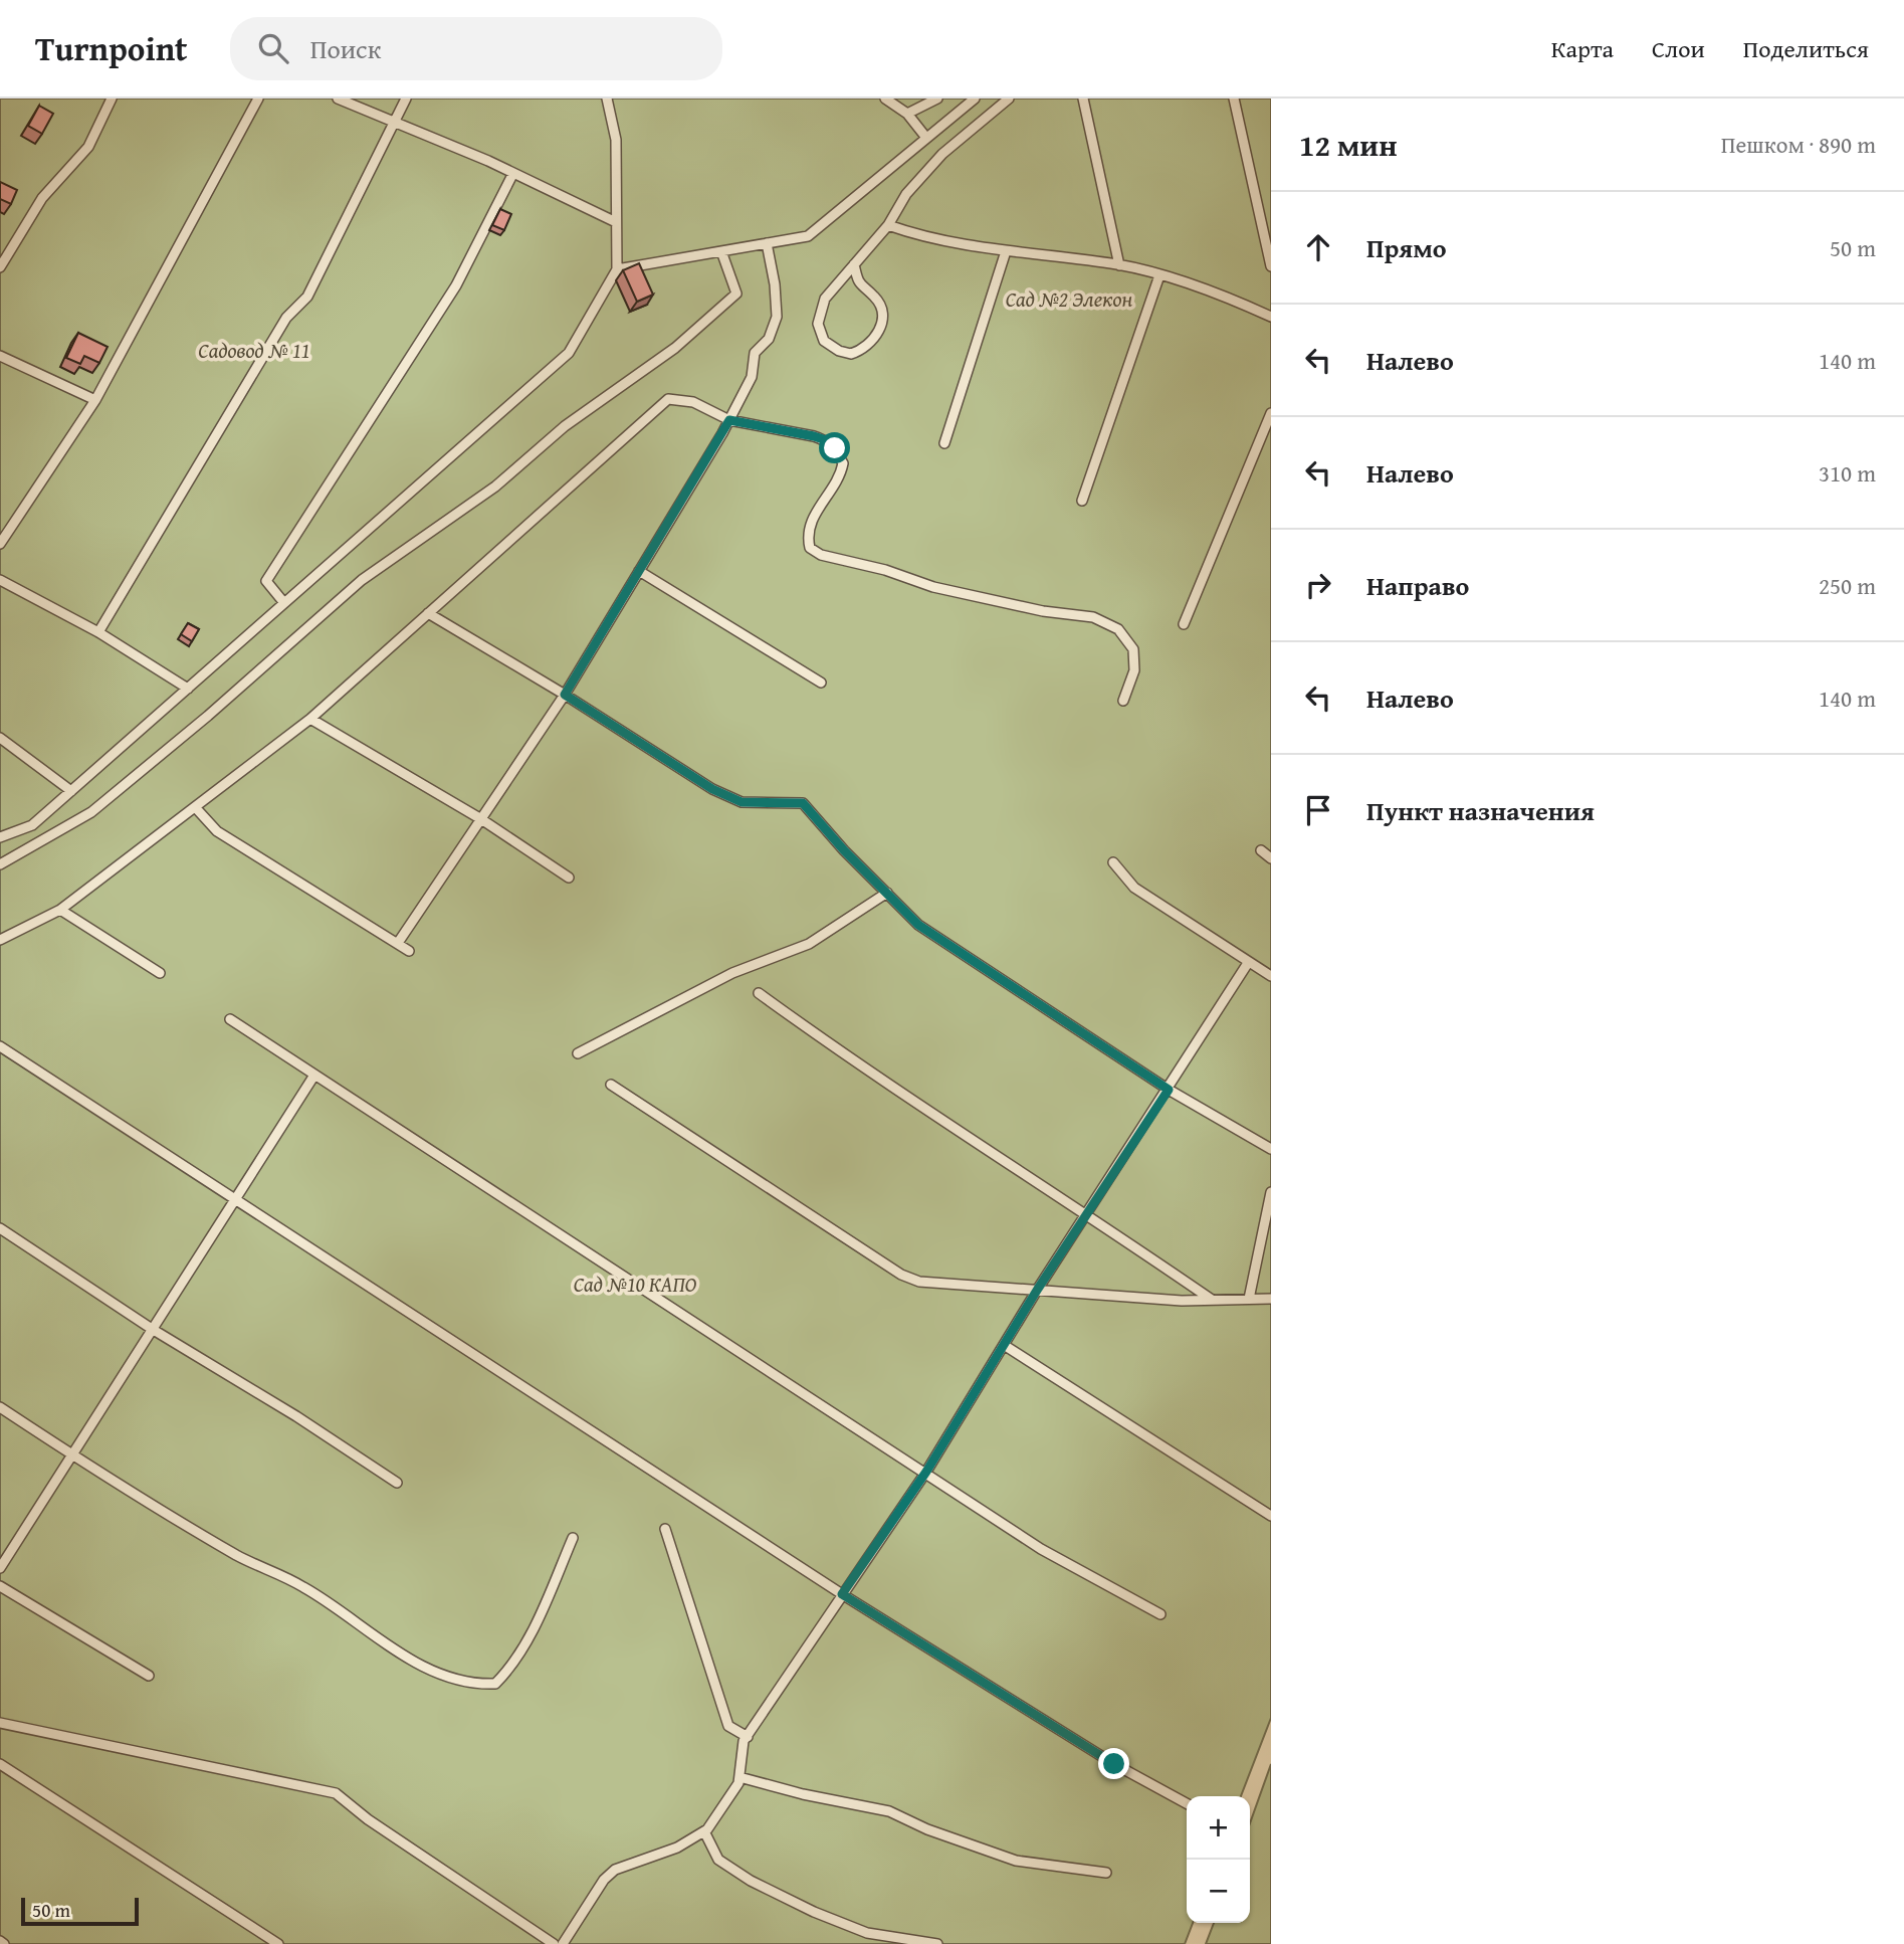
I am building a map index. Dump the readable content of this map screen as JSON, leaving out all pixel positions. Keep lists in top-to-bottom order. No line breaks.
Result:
{"parks":["Сад №2 Элекон","Садовод № 11","Сад №10 КАПО"],"scale_bar":"50 m","page":{"header":"Turnpoint","search":"Поиск","nav":["Карта","Слои","Поделиться"],"heading":["12 мин","Пешком · 890 m"],"list":[["Прямо","50 m"],["Налево","140 m"],["Налево","310 m"],["Направо","250 m"],["Налево","140 m"],"Пункт назначения"],"map_buttons":["+","−"],"scale":"50 m"}}
